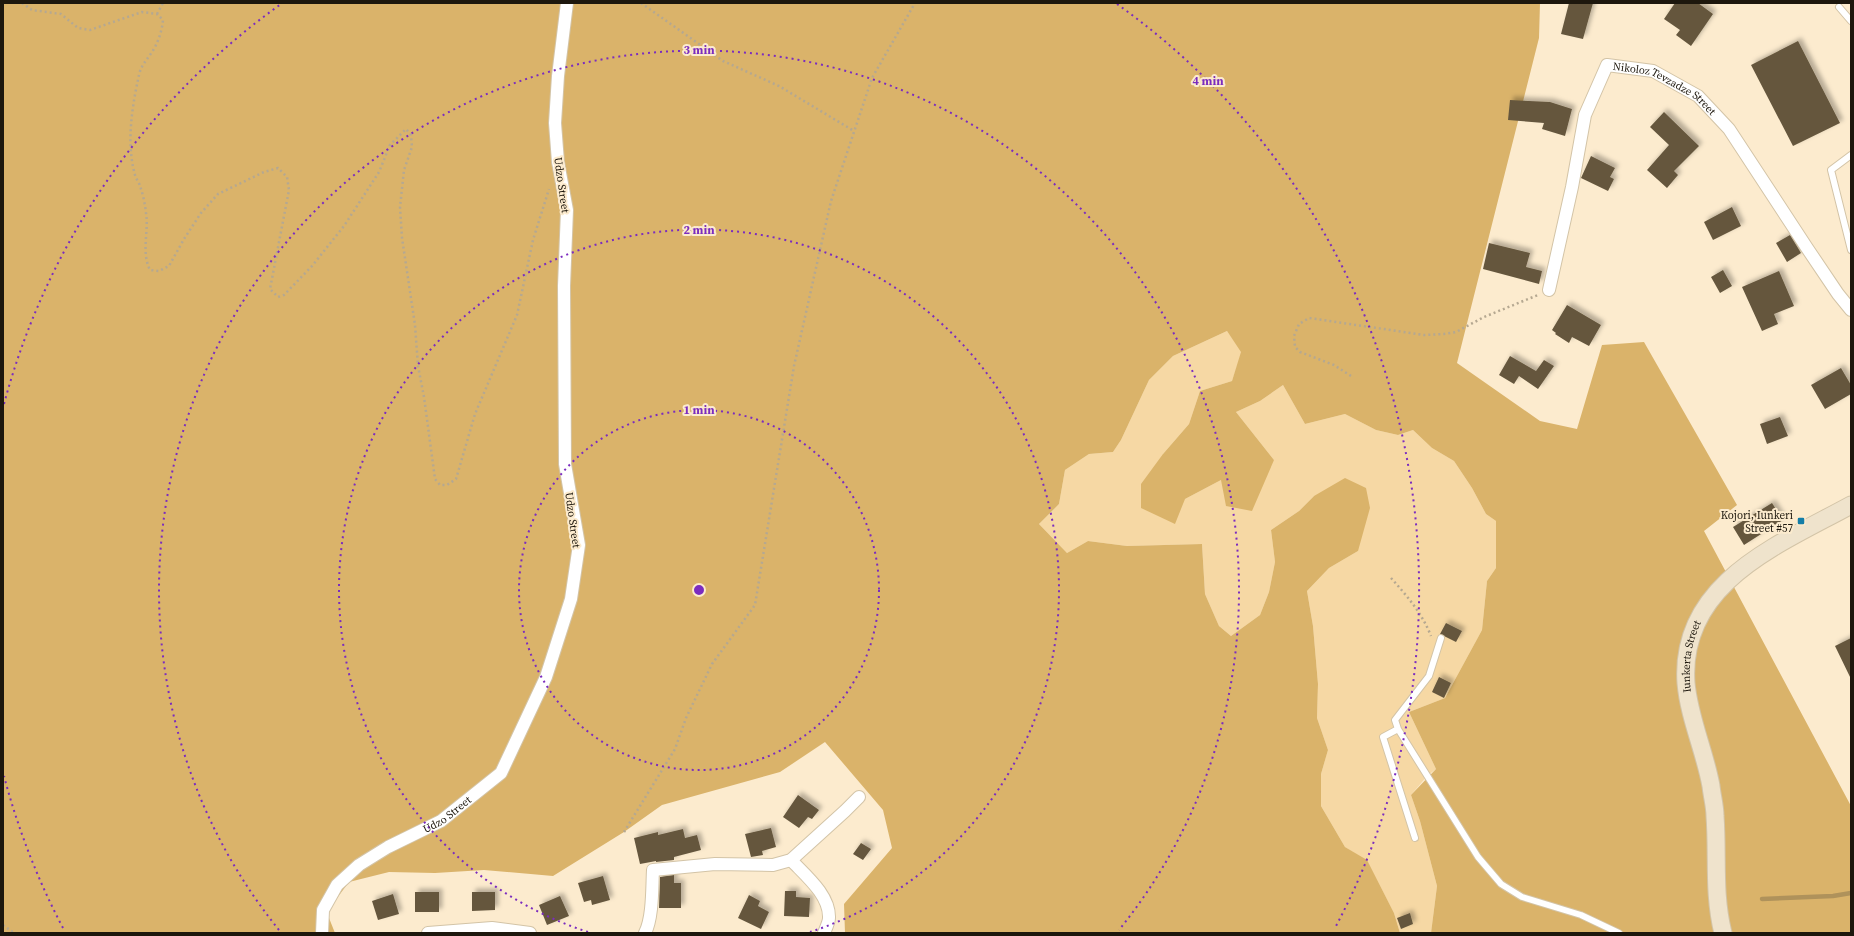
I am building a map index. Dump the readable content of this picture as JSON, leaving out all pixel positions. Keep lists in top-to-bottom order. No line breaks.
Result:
{"streets":{"main road":["Iunkerta Street"],"street":["Nikoloz Tevzadze Street","Udzo Street"]},"places":{"transit":["Kojori, Iunkeri Street #57"]},"rings":["3 min","4 min","2 min","1 min"]}
